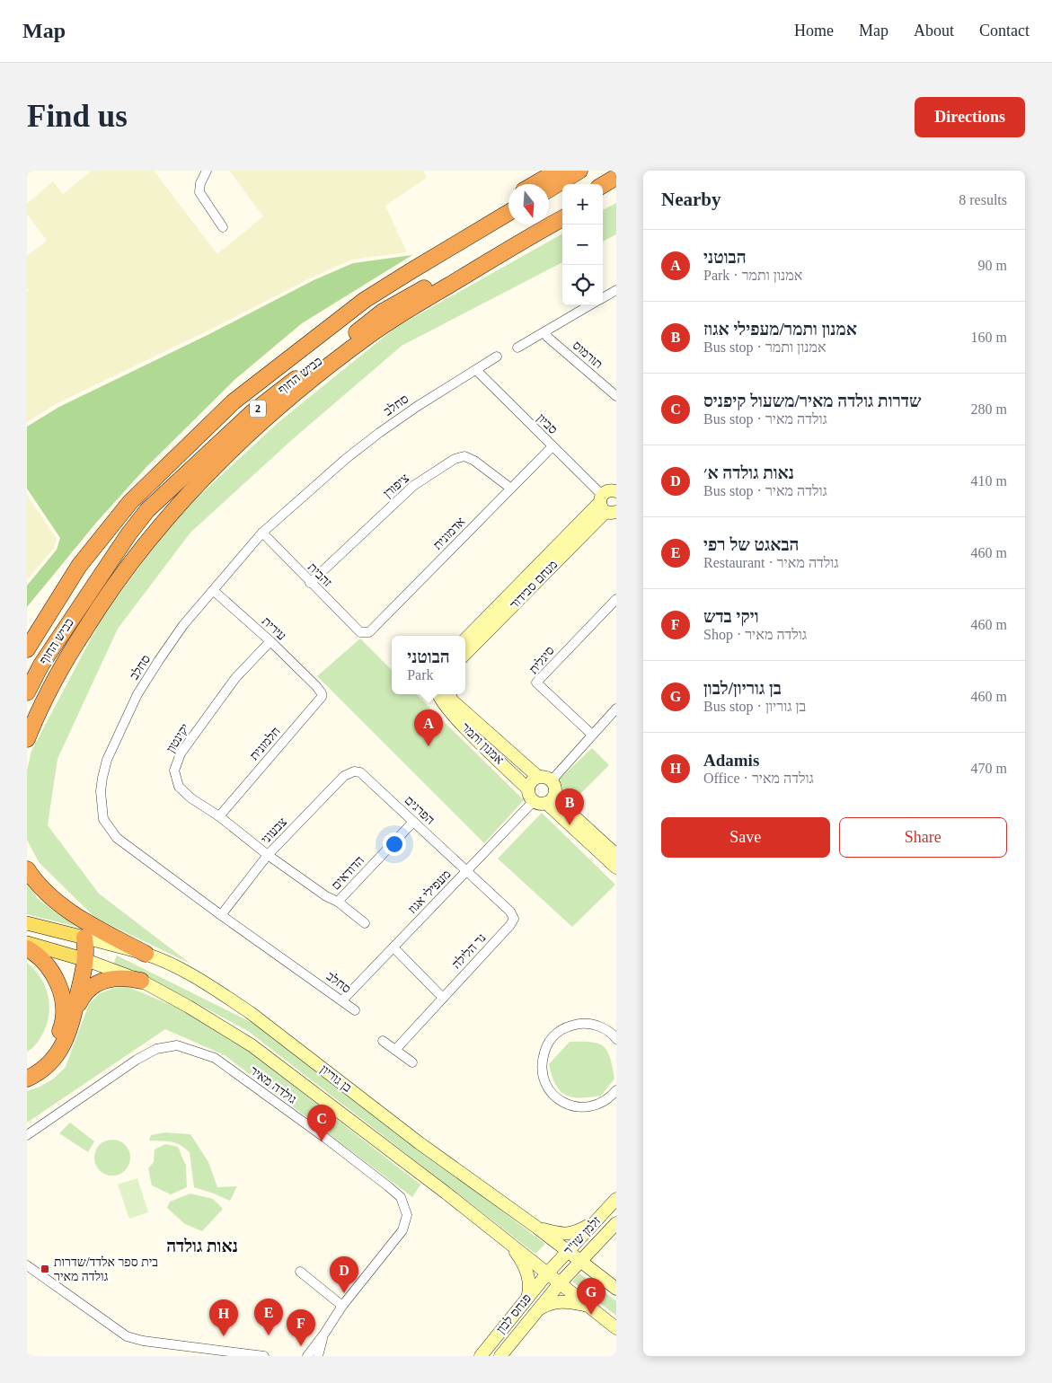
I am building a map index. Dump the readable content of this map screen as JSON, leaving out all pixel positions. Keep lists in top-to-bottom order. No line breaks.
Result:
{"streets":{"highway":["כביש החוף","2"],"main road":["מנחם סבידור","אמנון ותמר","בן גוריון","זלמן שז\"ר","פנחס לבון"],"street":["תורמוס","סחלב","סביון","ציפורן","אדמונית","זהבית","עירית","סיגלית","יקינטון","חלמונית","הפרגים","צבעוני","הדודאים","מעפילי אגוז","נר הלילה","גולדה מאיר"]},"crossings":[["סחלב","סביון"],["סחלב","זהבית"],["סחלב","עירית"],["סחלב","צבעוני"],["סחלב","מעפילי אגוז"],["סביון","אדמונית"],["סביון","מנחם סבידור"],["ציפורן","אדמונית"],["ציפורן","זהבית"],["אדמונית","זהבית"],["עירית","יקינטון"],["עירית","חלמונית"],["יקינטון","חלמונית"],["יקינטון","צבעוני"],["יקינטון","הדודאים"],["אמנון ותמר","מעפילי אגוז"],["הפרגים","צבעוני"],["הפרגים","הדודאים"],["הפרגים","מעפילי אגוז"],["הפרגים","נר הלילה"],["צבעוני","הדודאים"],["מעפילי אגוז","נר הלילה"],["בן גוריון","זלמן שז\"ר"],["בן גוריון","פנחס לבון"],["זלמן שז\"ר","פנחס לבון"]],"districts":["נאות גולדה"],"places":{"transit":["בית ספר אלדד/שדרות גולדה מאיר"]},"north":"bottom","page":{"header":"Map","nav":["Home","Map","About","Contact"],"buttons":["Directions",["Save","Share"]],"title":"Find us","heading":["Nearby","8 results"],"map_buttons":["+","−"],"list":[{"mark":"A","name":"הבוטני","note":"Park · אמנון ותמר","value":"90 m"},{"mark":"B","name":"אמנון ותמר/מעפילי אגוז","note":"Bus stop · אמנון ותמר","value":"160 m"},{"mark":"C","name":"שדרות גולדה מאיר/משעול קיפניס","note":"Bus stop · גולדה מאיר","value":"280 m"},{"mark":"D","name":"נאות גולדה א׳","note":"Bus stop · גולדה מאיר","value":"410 m"},{"mark":"E","name":"הבאגט של רפי","note":"Restaurant · גולדה מאיר","value":"460 m"},{"mark":"F","name":"ויקי בדש","note":"Shop · גולדה מאיר","value":"460 m"},{"mark":"G","name":"בן גוריון/לבון","note":"Bus stop · בן גוריון","value":"460 m"},{"mark":"H","name":"Adamis","note":"Office · גולדה מאיר","value":"470 m"}],"popup":["הבוטני","Park"],"pins":["A","B","C","D","G","E","H","F"]}}
